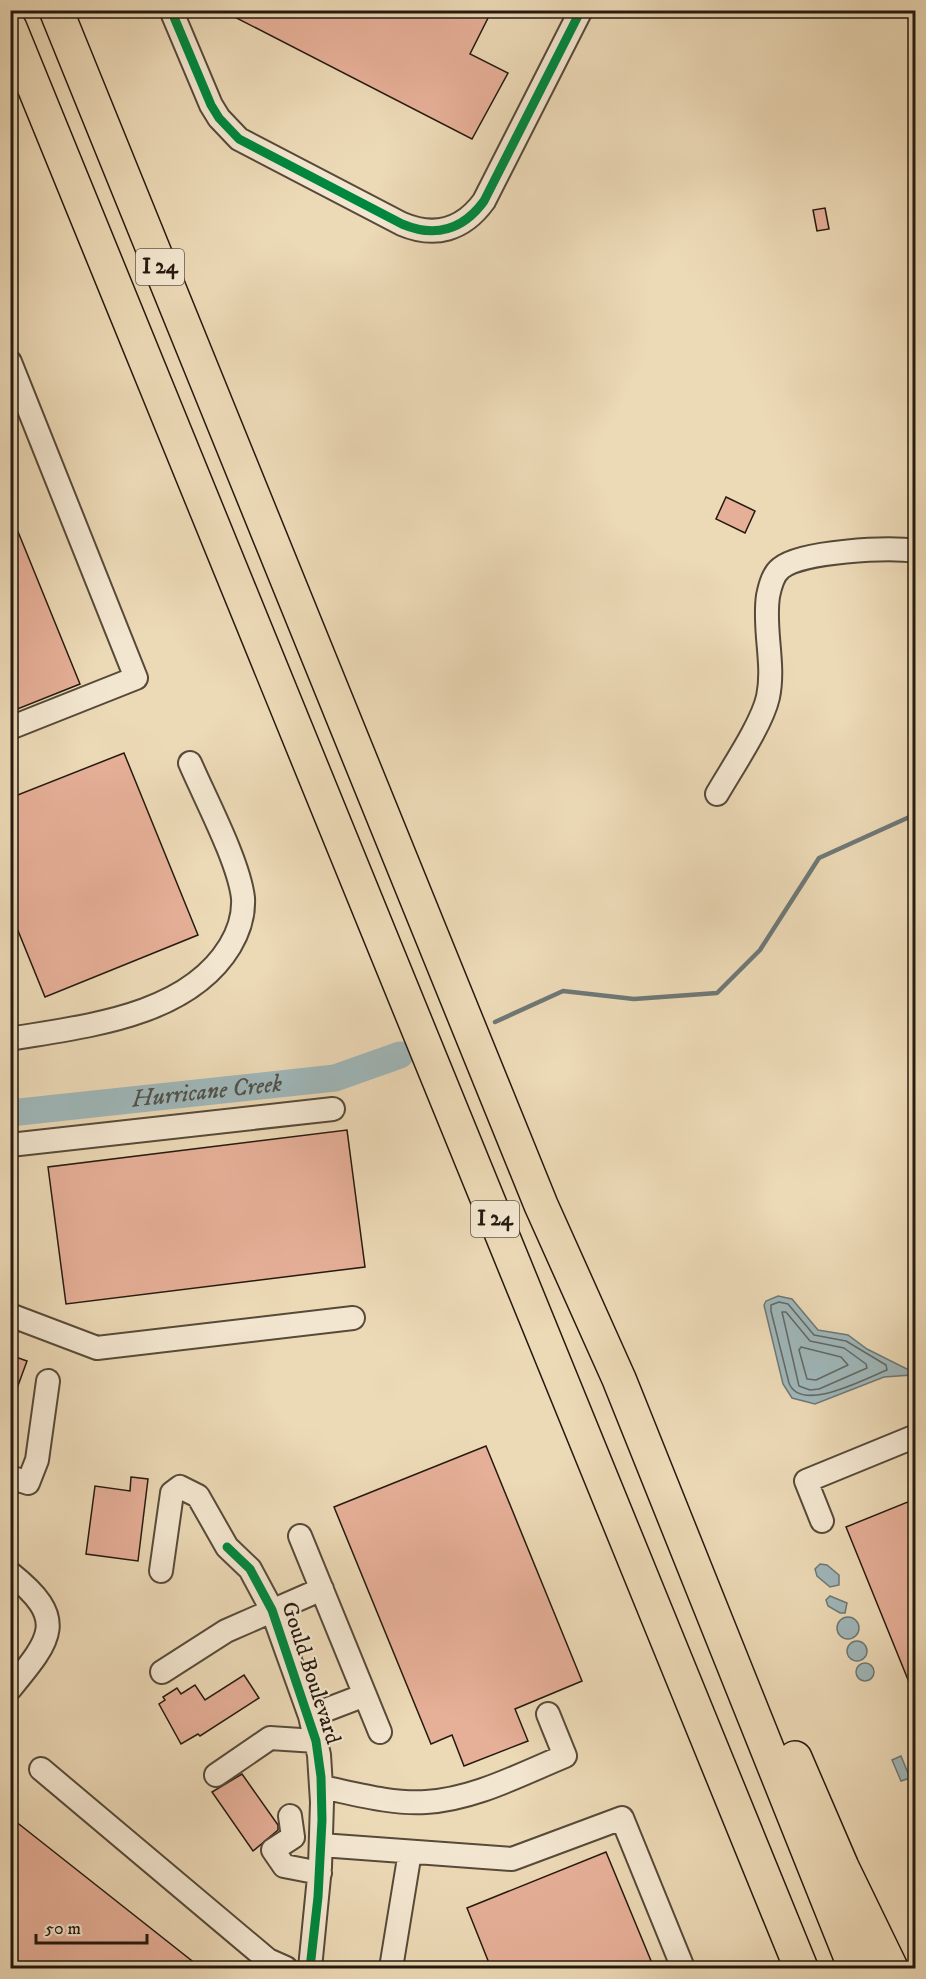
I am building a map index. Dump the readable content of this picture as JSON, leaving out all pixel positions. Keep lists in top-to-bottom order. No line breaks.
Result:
{"streets":{"highway":["I 24"],"street":["Gould Boulevard"]},"water":["Hurricane Creek"],"scale_bar":"50 m"}
